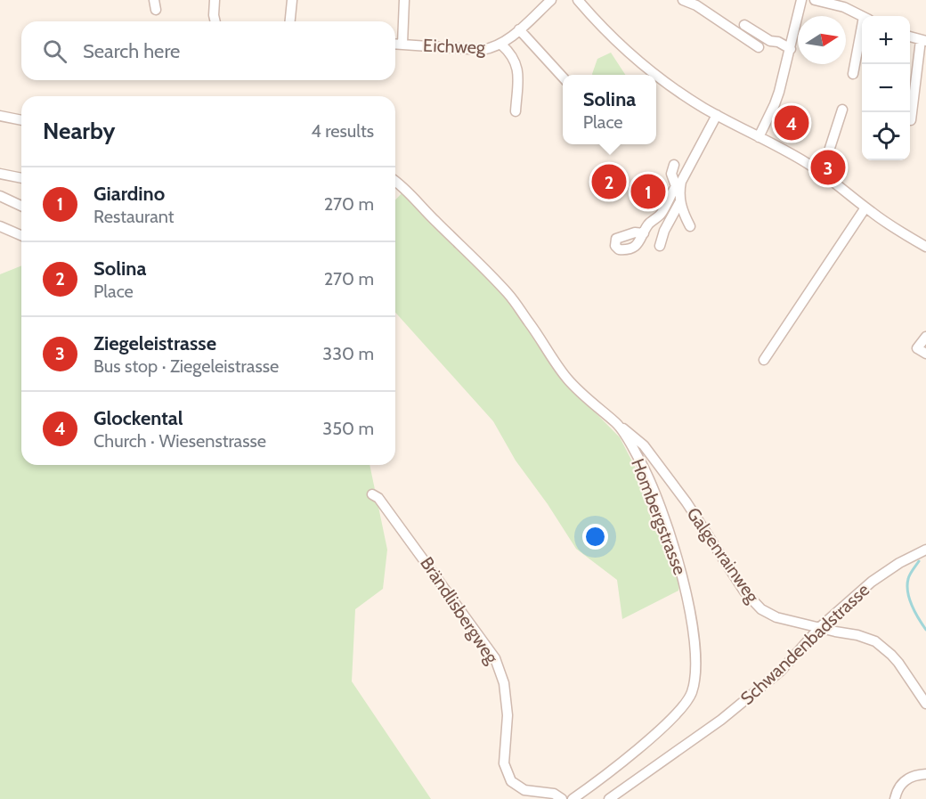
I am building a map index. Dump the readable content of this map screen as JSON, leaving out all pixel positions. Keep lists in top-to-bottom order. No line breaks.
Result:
{"streets":{"street":["Eichweg","Hombergstrasse","Galgenrainweg","Brändlisbergweg","Schwandenbadstrasse"]},"crossings":[["Hombergstrasse","Galgenrainweg"],["Galgenrainweg","Schwandenbadstrasse"]],"north":"right","page":{"map_buttons":["+","−"],"search":"Search here","popup":["Solina","Place"],"heading":["Nearby","4 results"],"pins":["4","3","2","1"],"list":[{"mark":"1","name":"Giardino","note":"Restaurant","value":"270 m"},{"mark":"2","name":"Solina","note":"Place","value":"270 m"},{"mark":"3","name":"Ziegeleistrasse","note":"Bus stop · Ziegeleistrasse","value":"330 m"},{"mark":"4","name":"Glockental","note":"Church · Wiesenstrasse","value":"350 m"}]}}
